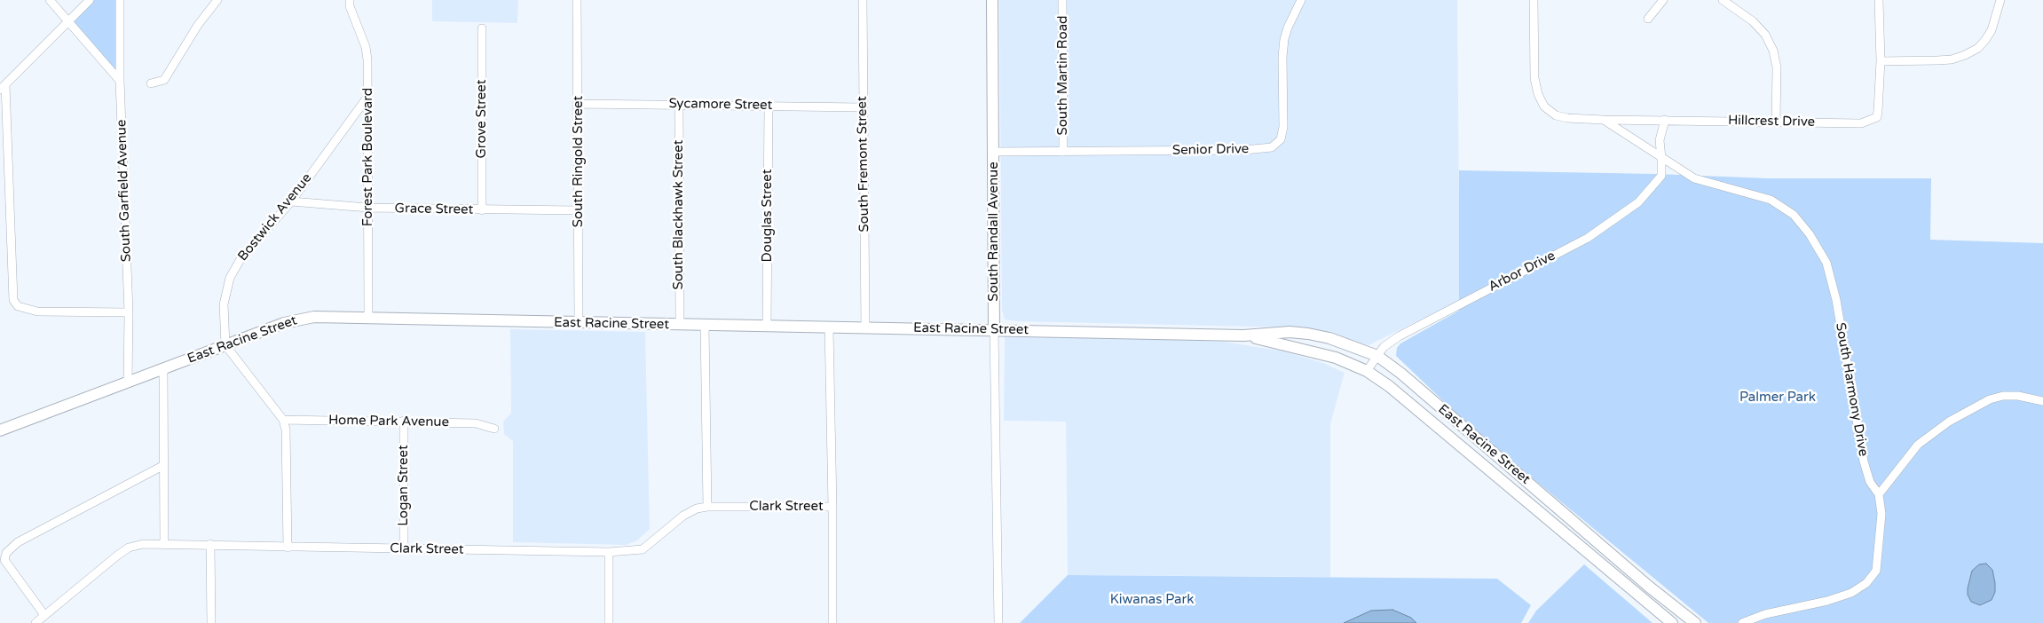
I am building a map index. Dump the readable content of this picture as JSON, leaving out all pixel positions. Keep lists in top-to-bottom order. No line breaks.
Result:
{"streets":{"main road":["South Randall Avenue","East Racine Street"],"street":["South Martin Road","Sycamore Street","Grove Street","Hillcrest Drive","Senior Drive","Forest Park Boulevard","South Ringold Street","South Fremont Street","South Garfield Avenue","Grace Street","South Blackhawk Street","Douglas Street","Bostwick Avenue","Arbor Drive","South Harmony Drive","Home Park Avenue","Logan Street","Clark Street"]},"crossings":[["South Martin Road","Senior Drive"],["Sycamore Street","South Ringold Street"],["Sycamore Street","South Fremont Street"],["Sycamore Street","South Blackhawk Street"],["Sycamore Street","Douglas Street"],["Grove Street","Grace Street"],["Senior Drive","South Randall Avenue"],["Forest Park Boulevard","Grace Street"],["Forest Park Boulevard","Bostwick Avenue"],["Forest Park Boulevard","East Racine Street"],["South Ringold Street","Grace Street"],["South Ringold Street","East Racine Street"],["South Fremont Street","East Racine Street"],["South Garfield Avenue","East Racine Street"],["Grace Street","Bostwick Avenue"],["South Blackhawk Street","East Racine Street"],["Douglas Street","East Racine Street"],["Bostwick Avenue","East Racine Street"],["South Randall Avenue","East Racine Street"],["Arbor Drive","East Racine Street"],["Arbor Drive","South Harmony Drive"],["Home Park Avenue","Logan Street"],["Logan Street","Clark Street"]],"parks":["Palmer Park","Kiwanas Park"]}
